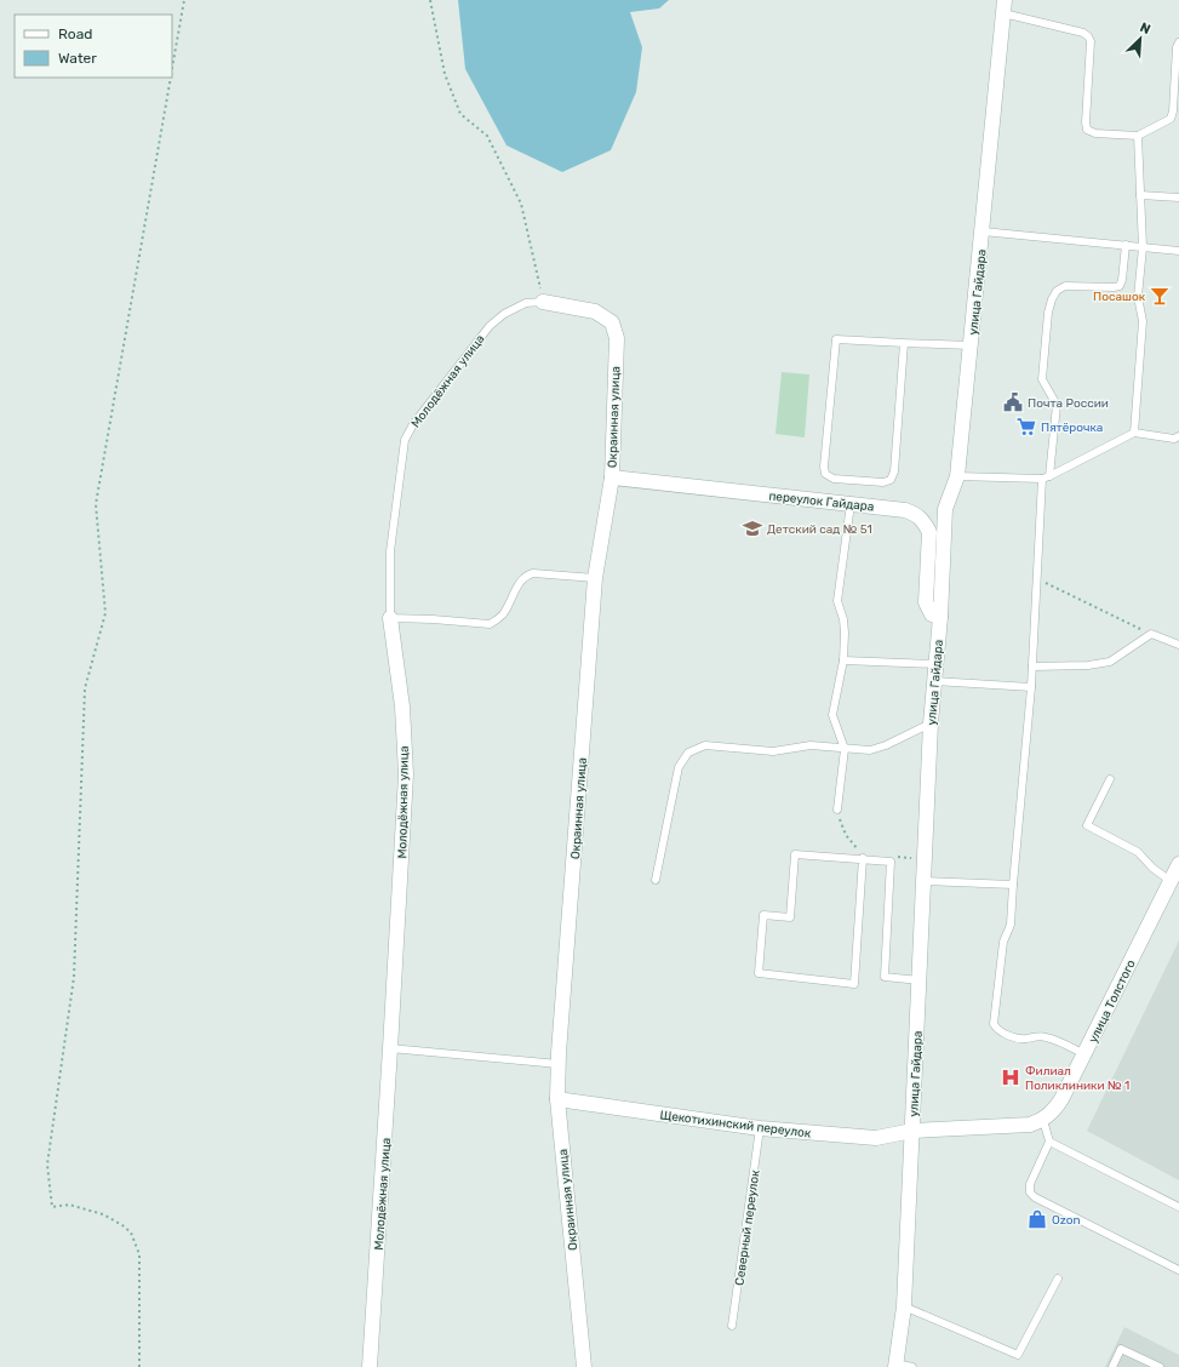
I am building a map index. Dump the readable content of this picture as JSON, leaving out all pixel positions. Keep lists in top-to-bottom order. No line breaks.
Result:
{"streets":{"street":["улица Гайдара","Молодёжная улица","Окраинная улица","переулок Гайдара","улица Толстого","Щекотихинский переулок"],"lane":["Северный переулок"]},"crossings":[["улица Гайдара","переулок Гайдара"],["улица Гайдара","Щекотихинский переулок"],["Молодёжная улица","Окраинная улица"],["Окраинная улица","переулок Гайдара"],["Окраинная улица","Щекотихинский переулок"],["Щекотихинский переулок","Северный переулок"]],"places":{"bar":["Посашок"],"public building":["Почта России"],"supermarket":["Пятёрочка"],"school or university":["Детский сад № 51"],"hospital":["Филиал Поликлиники № 1"],"shop":["Ozon"]},"legend":["Road","Water"],"north":"top right"}
